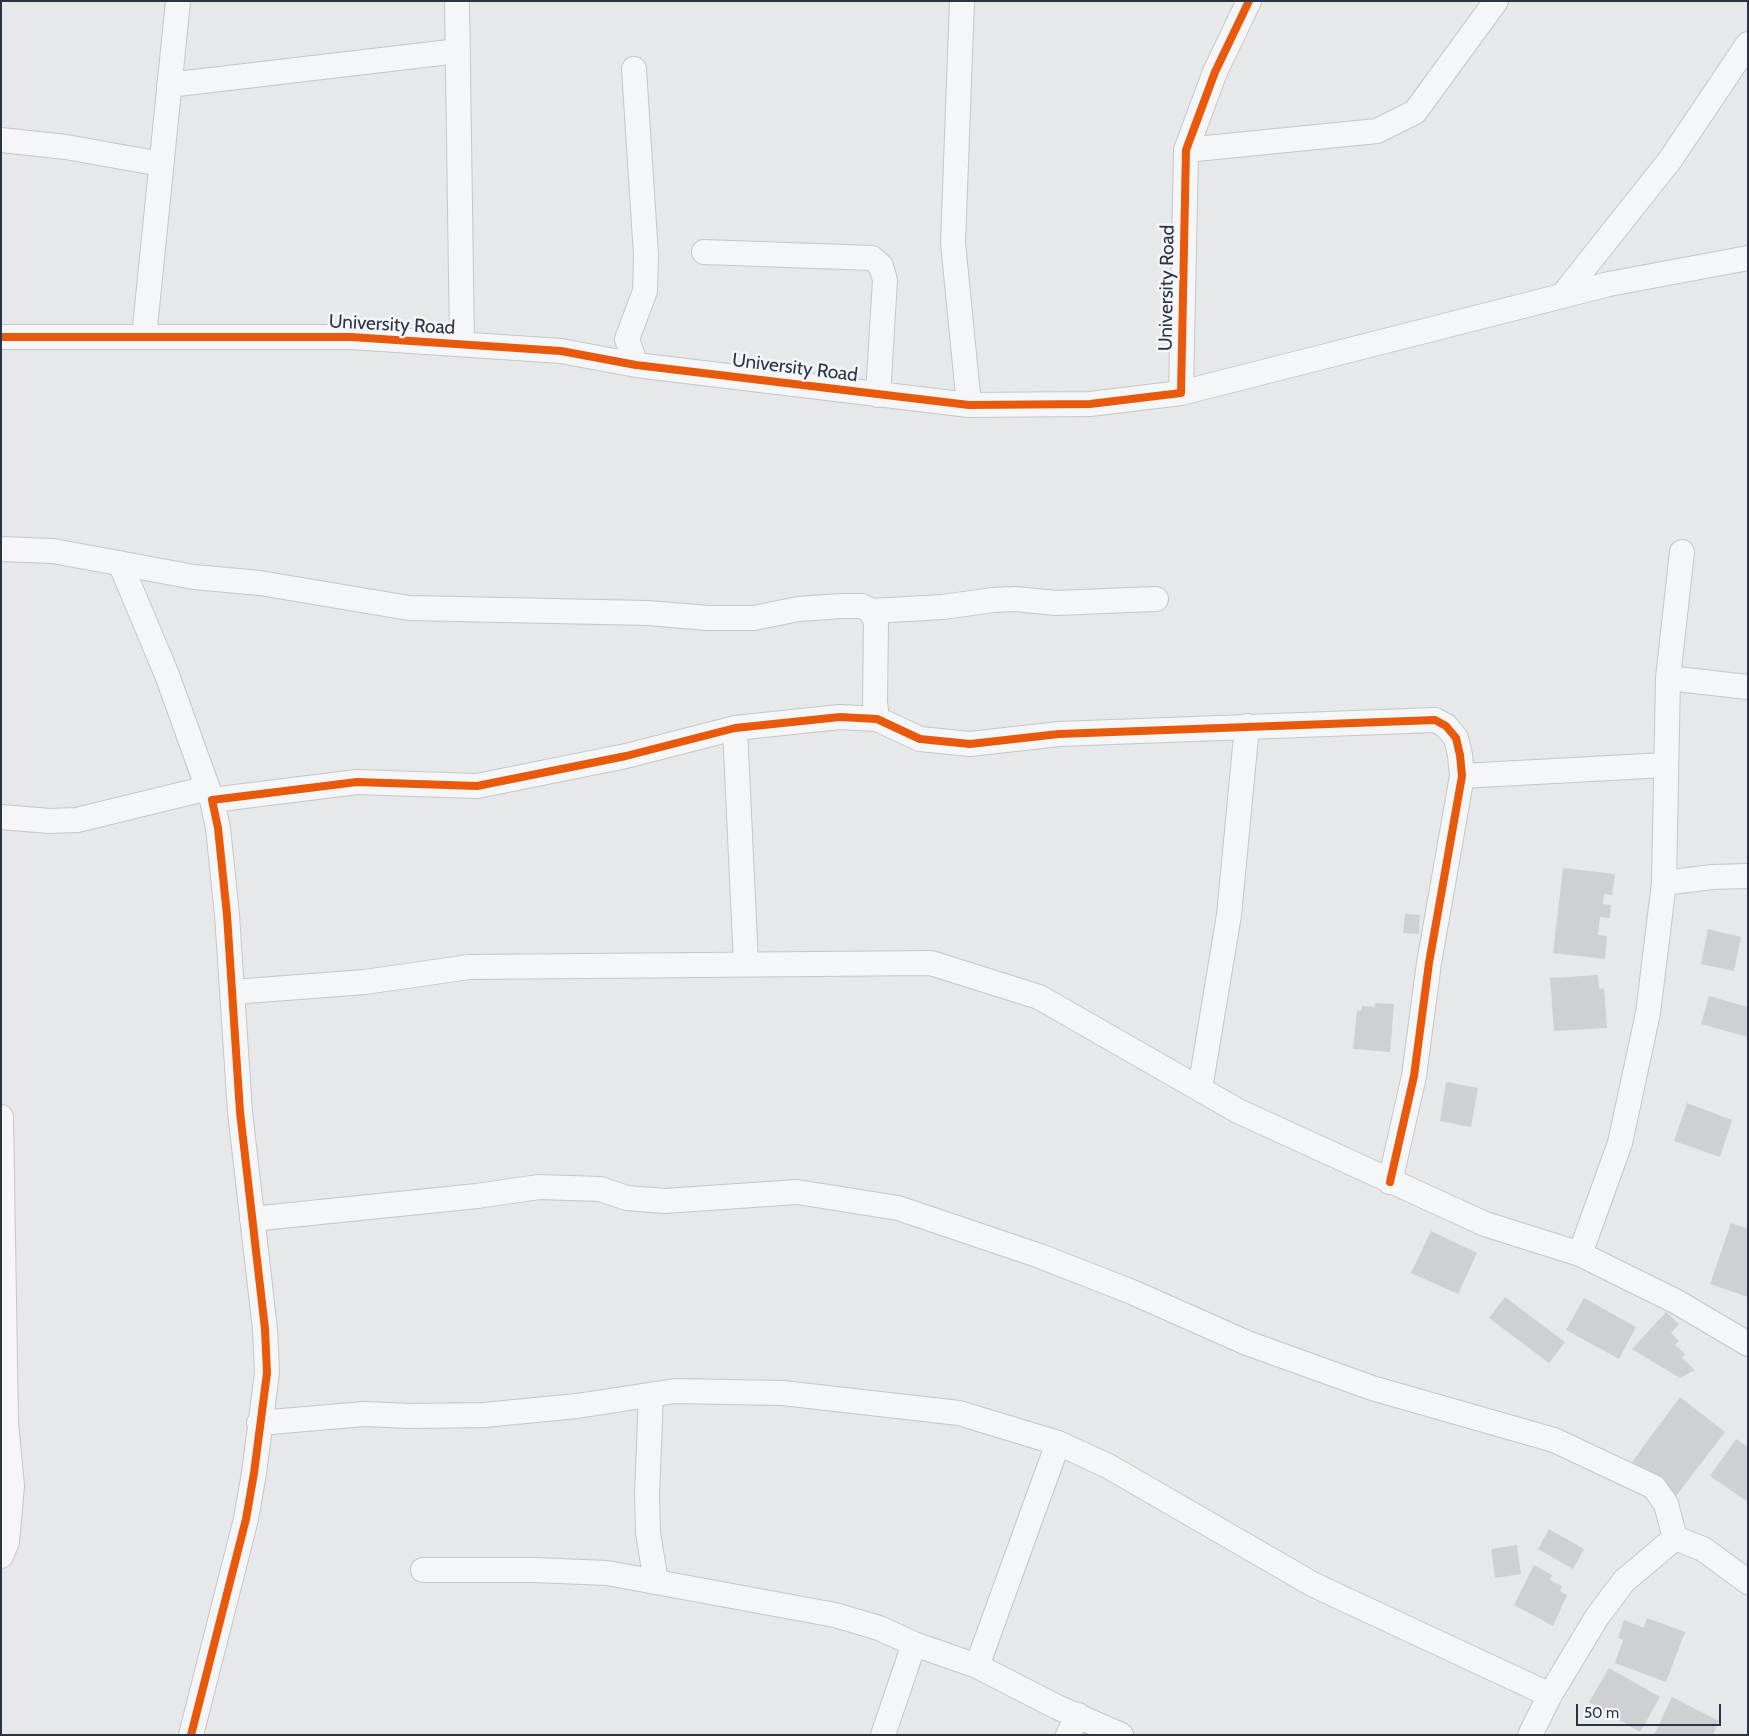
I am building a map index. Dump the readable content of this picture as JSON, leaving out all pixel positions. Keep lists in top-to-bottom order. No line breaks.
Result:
{"streets":{"street":["University Road"]},"scale_bar":"50 m"}
